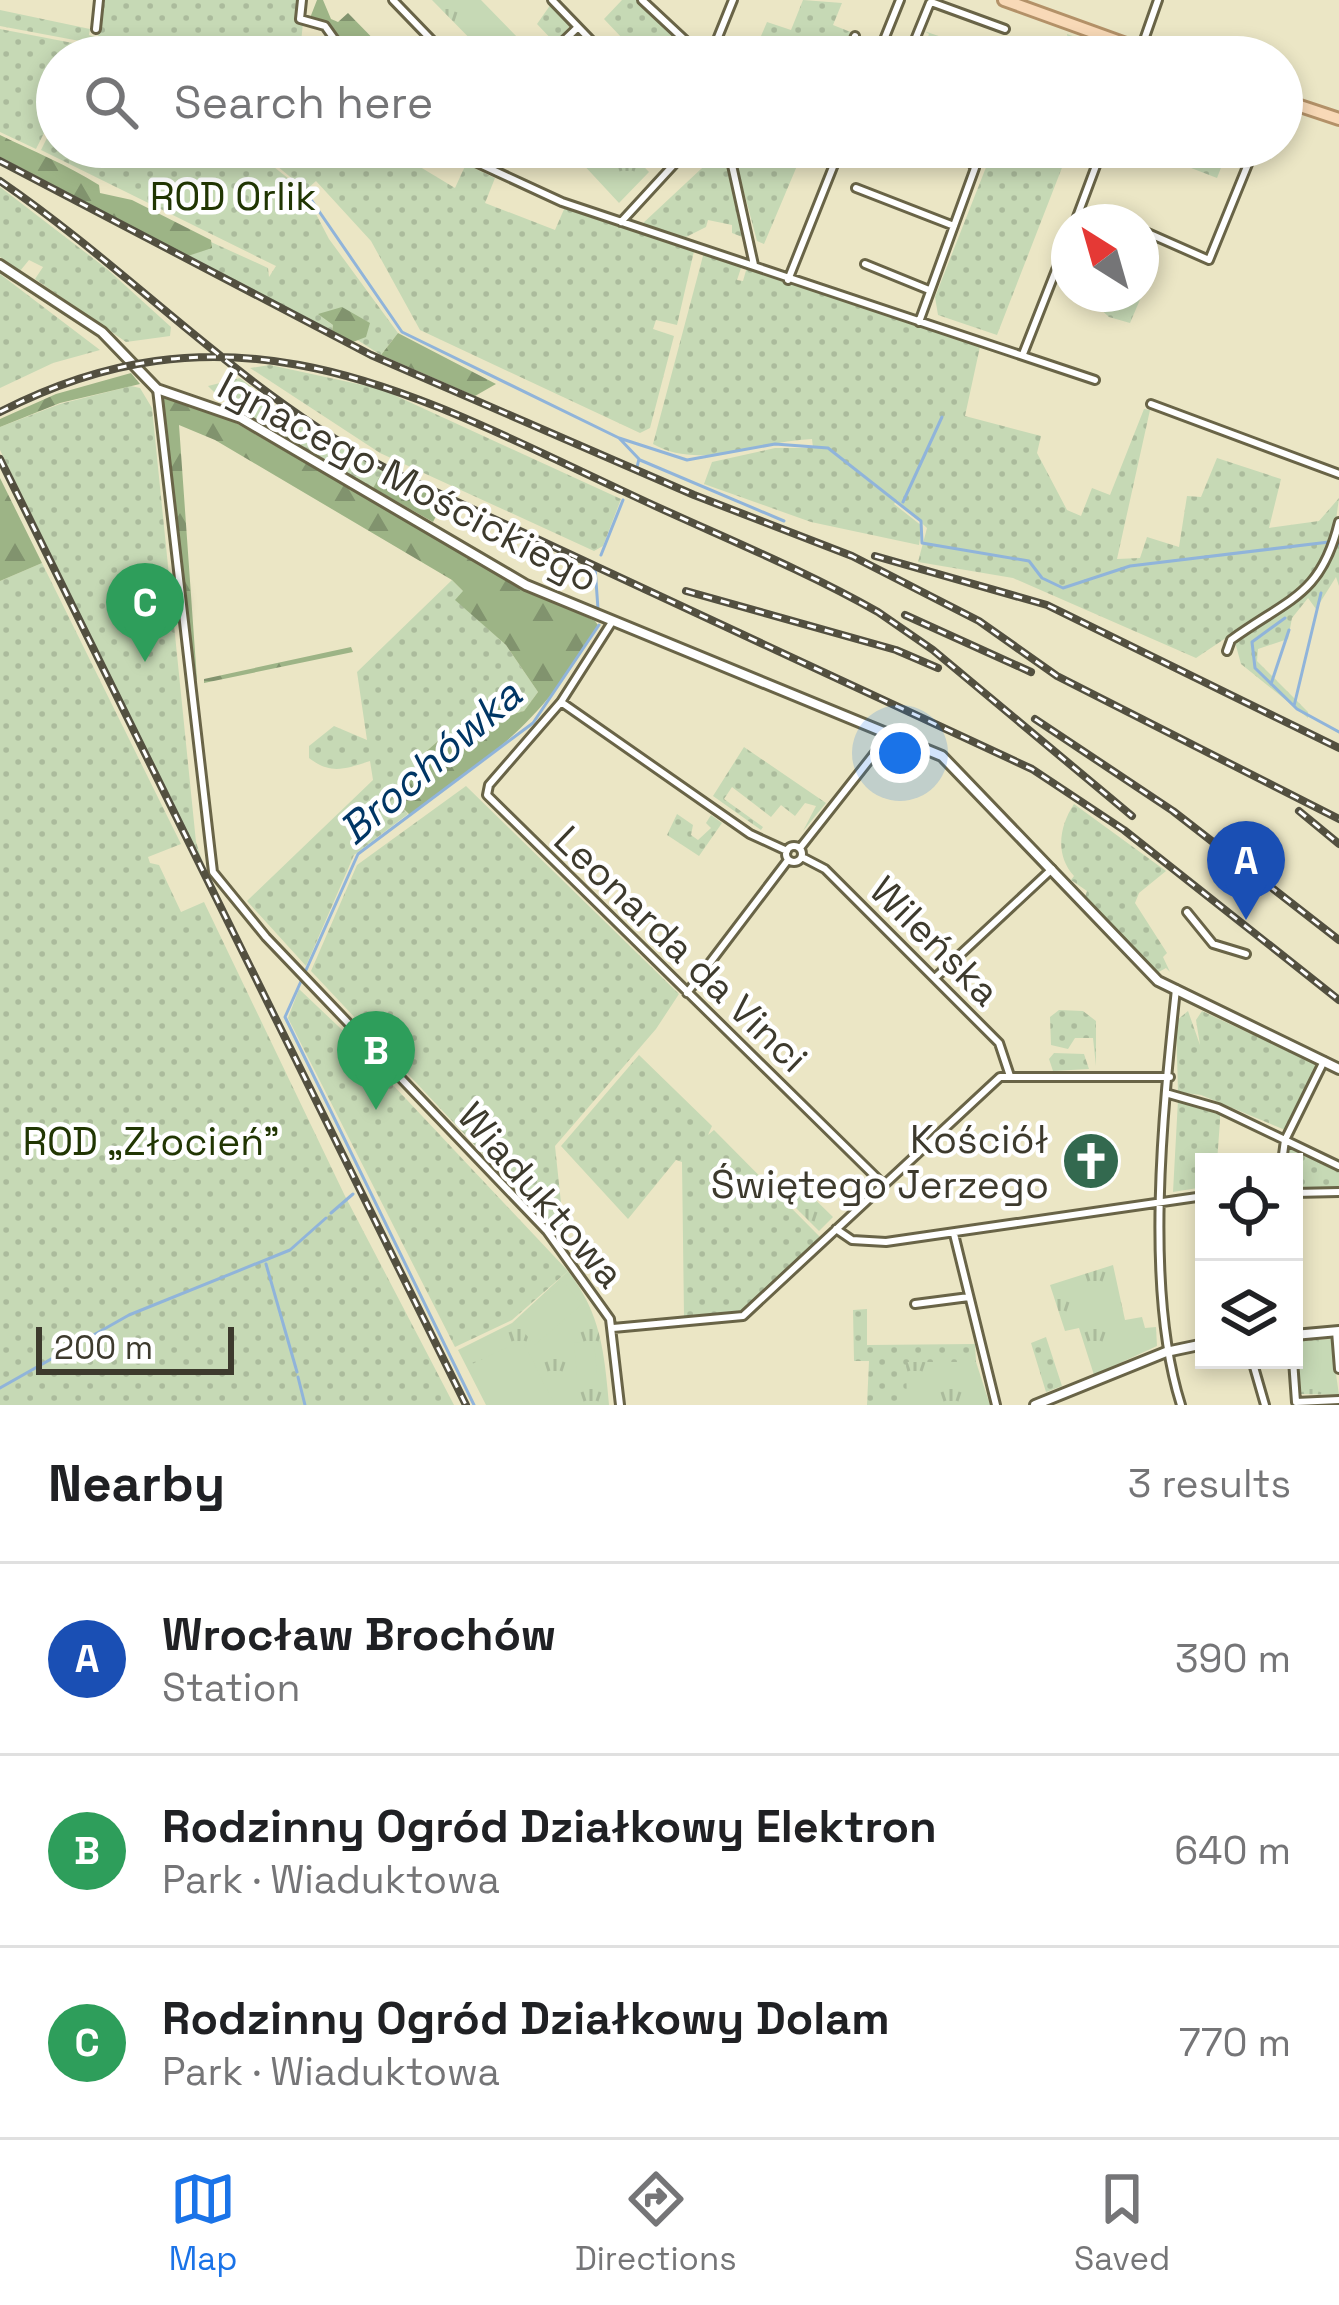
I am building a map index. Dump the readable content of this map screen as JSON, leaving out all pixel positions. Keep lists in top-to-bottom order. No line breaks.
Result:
{"streets":{"street":["Ignacego Mościckiego","Wileńska","Leonarda da Vinci","Wiaduktowa"]},"crossings":[["Ignacego Mościckiego","Wiaduktowa"]],"water":["Brochówka"],"parks":["ROD Orlik","ROD „Złocień”"],"places":{"church":["Kościół Świętego Jerzego"]},"scale_bar":"200 m","north":"top left","page":{"search":"Search here","pins":["C","A","B"],"scale":"200 m","heading":["Nearby","3 results"],"list":[{"mark":"A","name":"Wrocław Brochów","note":"Station","value":"390 m"},{"mark":"B","name":"Rodzinny Ogród Działkowy Elektron","note":"Park · Wiaduktowa","value":"640 m"},{"mark":"C","name":"Rodzinny Ogród Działkowy Dolam","note":"Park · Wiaduktowa","value":"770 m"}],"nav":["Map","Directions","Saved"]}}
